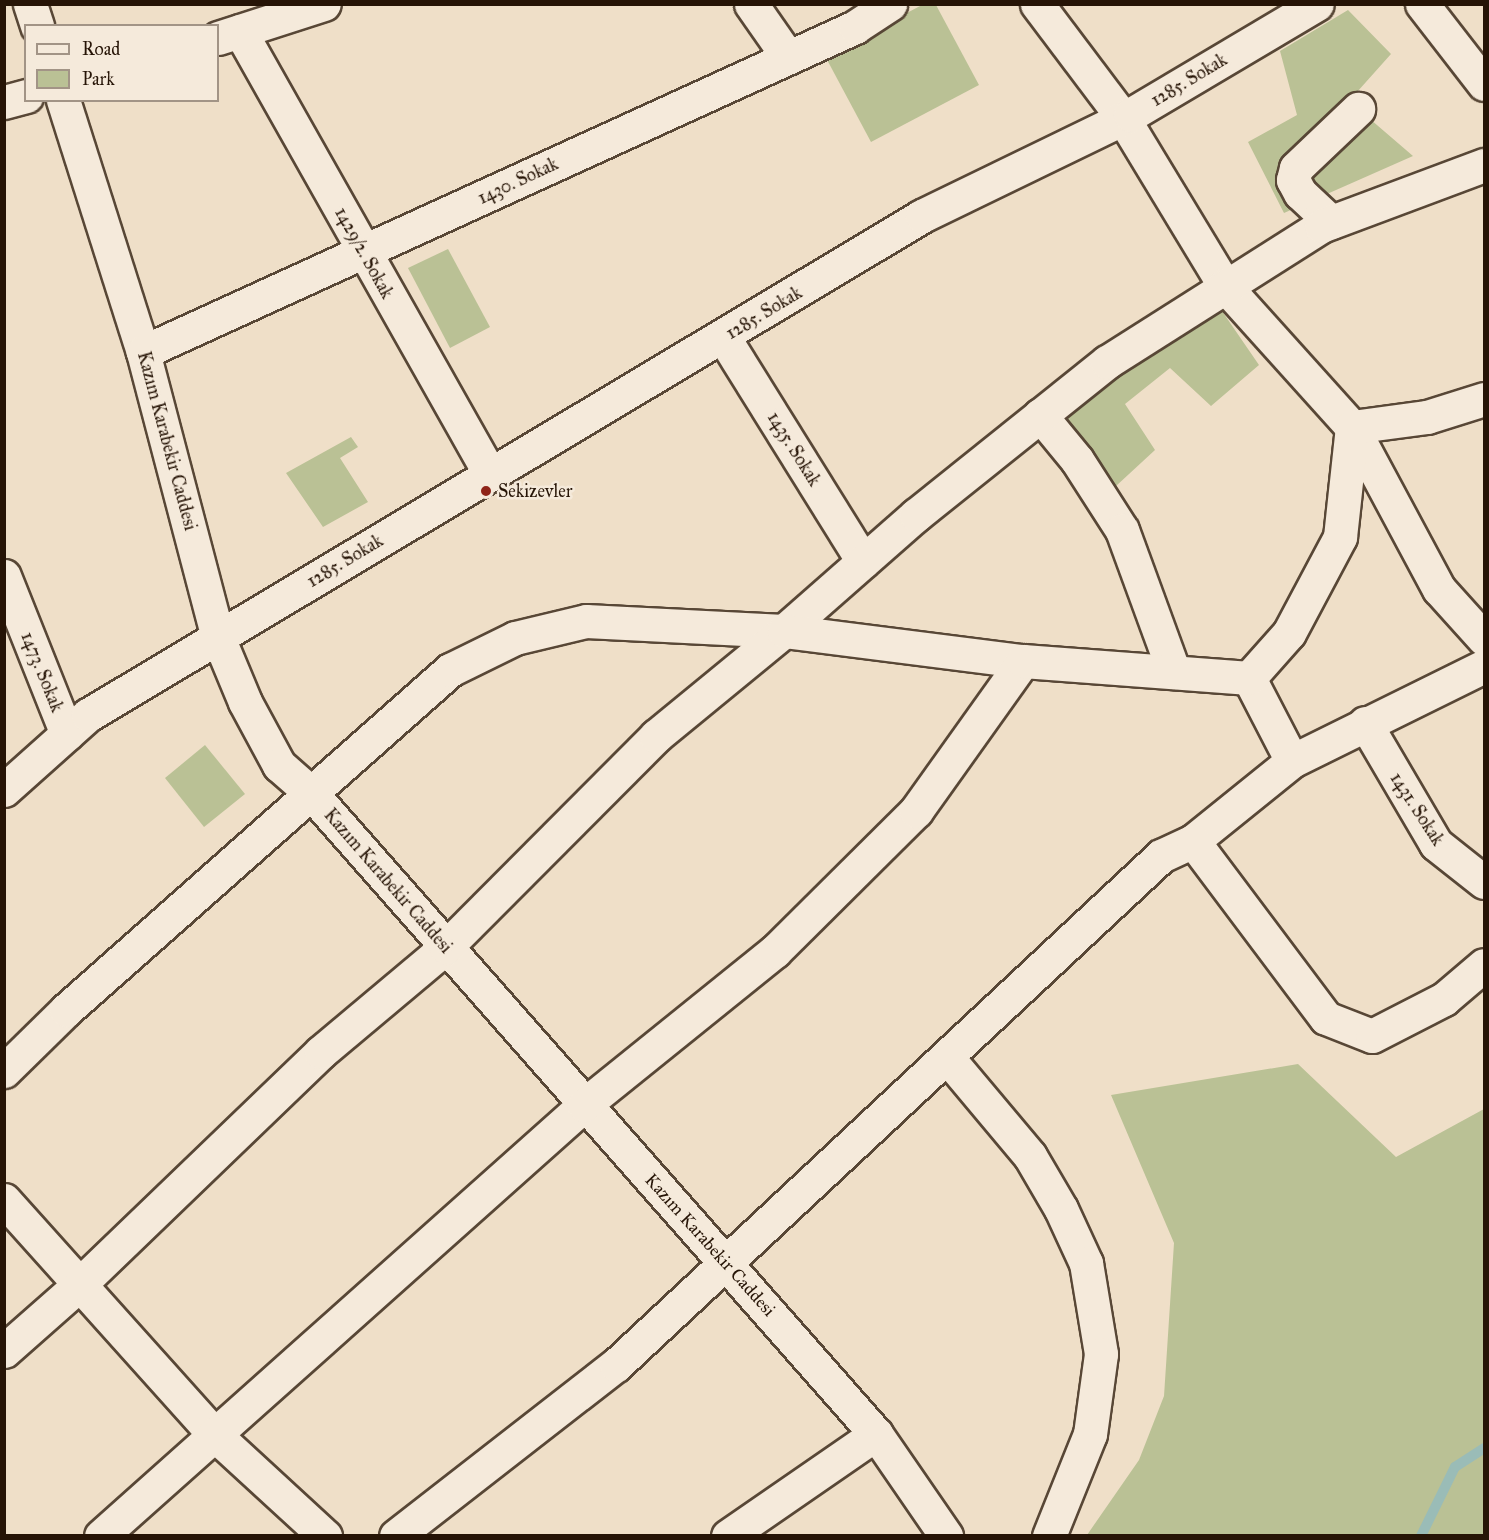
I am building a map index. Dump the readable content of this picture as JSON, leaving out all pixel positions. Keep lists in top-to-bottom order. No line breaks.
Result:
{"streets":{"street":["1285. Sokak","1430. Sokak","1429/2. Sokak","Kazım Karabekir Caddesi","1435. Sokak","1473. Sokak","1431. Sokak"]},"crossings":[["1285. Sokak","1429/2. Sokak"],["1285. Sokak","Kazım Karabekir Caddesi"],["1285. Sokak","1435. Sokak"],["1285. Sokak","1473. Sokak"],["1430. Sokak","1429/2. Sokak"],["1430. Sokak","Kazım Karabekir Caddesi"]],"places":["Sekizevler"],"legend":["Road","Park"]}
